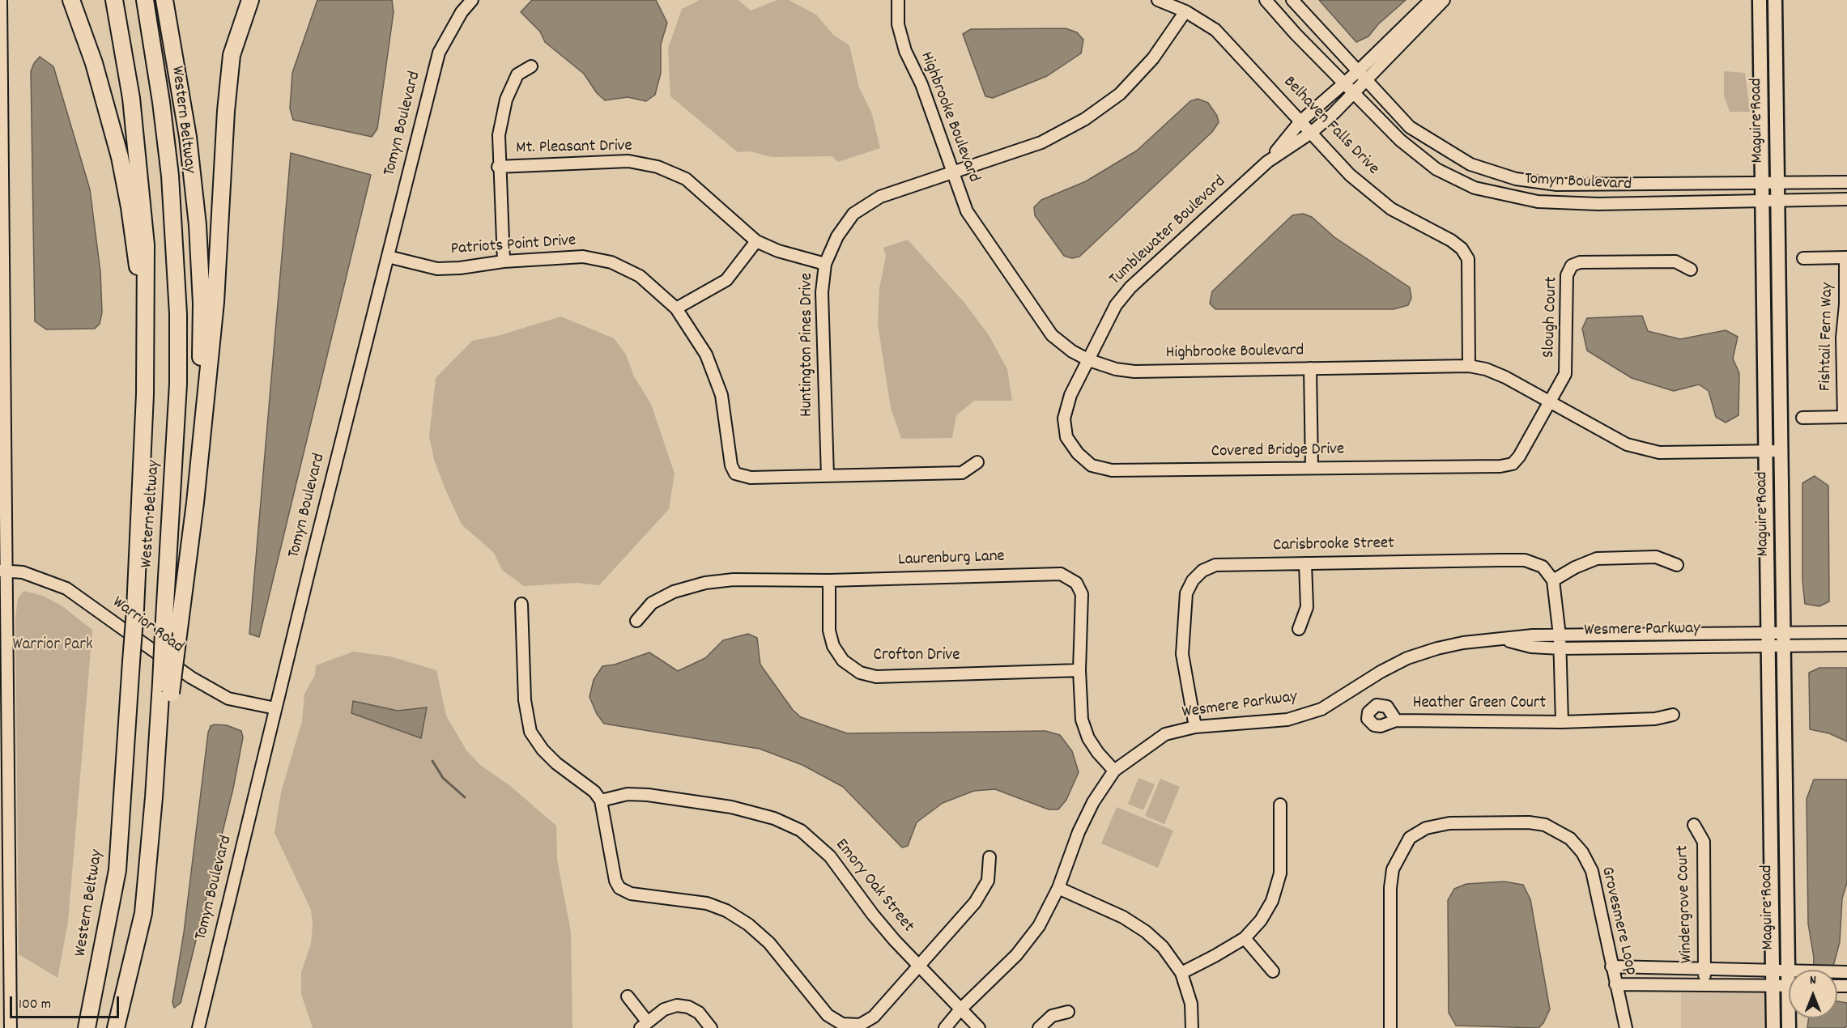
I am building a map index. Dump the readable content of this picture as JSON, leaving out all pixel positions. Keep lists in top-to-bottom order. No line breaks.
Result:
{"streets":{"highway":["Western Beltway"],"main road":["Maguire Road"],"street":["Highbrooke Boulevard","Tomyn Boulevard","Belhaven Falls Drive","Mt. Pleasant Drive","Tumblewater Boulevard","Patriots Point Drive","Slough Court","Fishtail Fern Way","Huntington Pines Drive","Covered Bridge Drive","Carisbrooke Street","Laurenburg Lane","Warrior Road","Wesmere Parkway","Crofton Drive","Heather Green Court","Emory Oak Street","Windergrove Court","Grovesmere Loop"]},"crossings":[["Highbrooke Boulevard","Maguire Road"],["Highbrooke Boulevard","Belhaven Falls Drive"],["Highbrooke Boulevard","Tumblewater Boulevard"],["Highbrooke Boulevard","Slough Court"],["Highbrooke Boulevard","Huntington Pines Drive"],["Highbrooke Boulevard","Covered Bridge Drive"],["Maguire Road","Tomyn Boulevard"],["Maguire Road","Wesmere Parkway"],["Tomyn Boulevard","Tumblewater Boulevard"],["Tomyn Boulevard","Patriots Point Drive"],["Tomyn Boulevard","Warrior Road"],["Belhaven Falls Drive","Tumblewater Boulevard"],["Belhaven Falls Drive","Huntington Pines Drive"],["Mt. Pleasant Drive","Huntington Pines Drive"],["Tumblewater Boulevard","Covered Bridge Drive"],["Patriots Point Drive","Huntington Pines Drive"],["Slough Court","Covered Bridge Drive"],["Carisbrooke Street","Wesmere Parkway"],["Laurenburg Lane","Wesmere Parkway"],["Laurenburg Lane","Crofton Drive"],["Wesmere Parkway","Emory Oak Street"]],"parks":["Warrior Park"],"scale_bar":"100 m","north":"top"}
